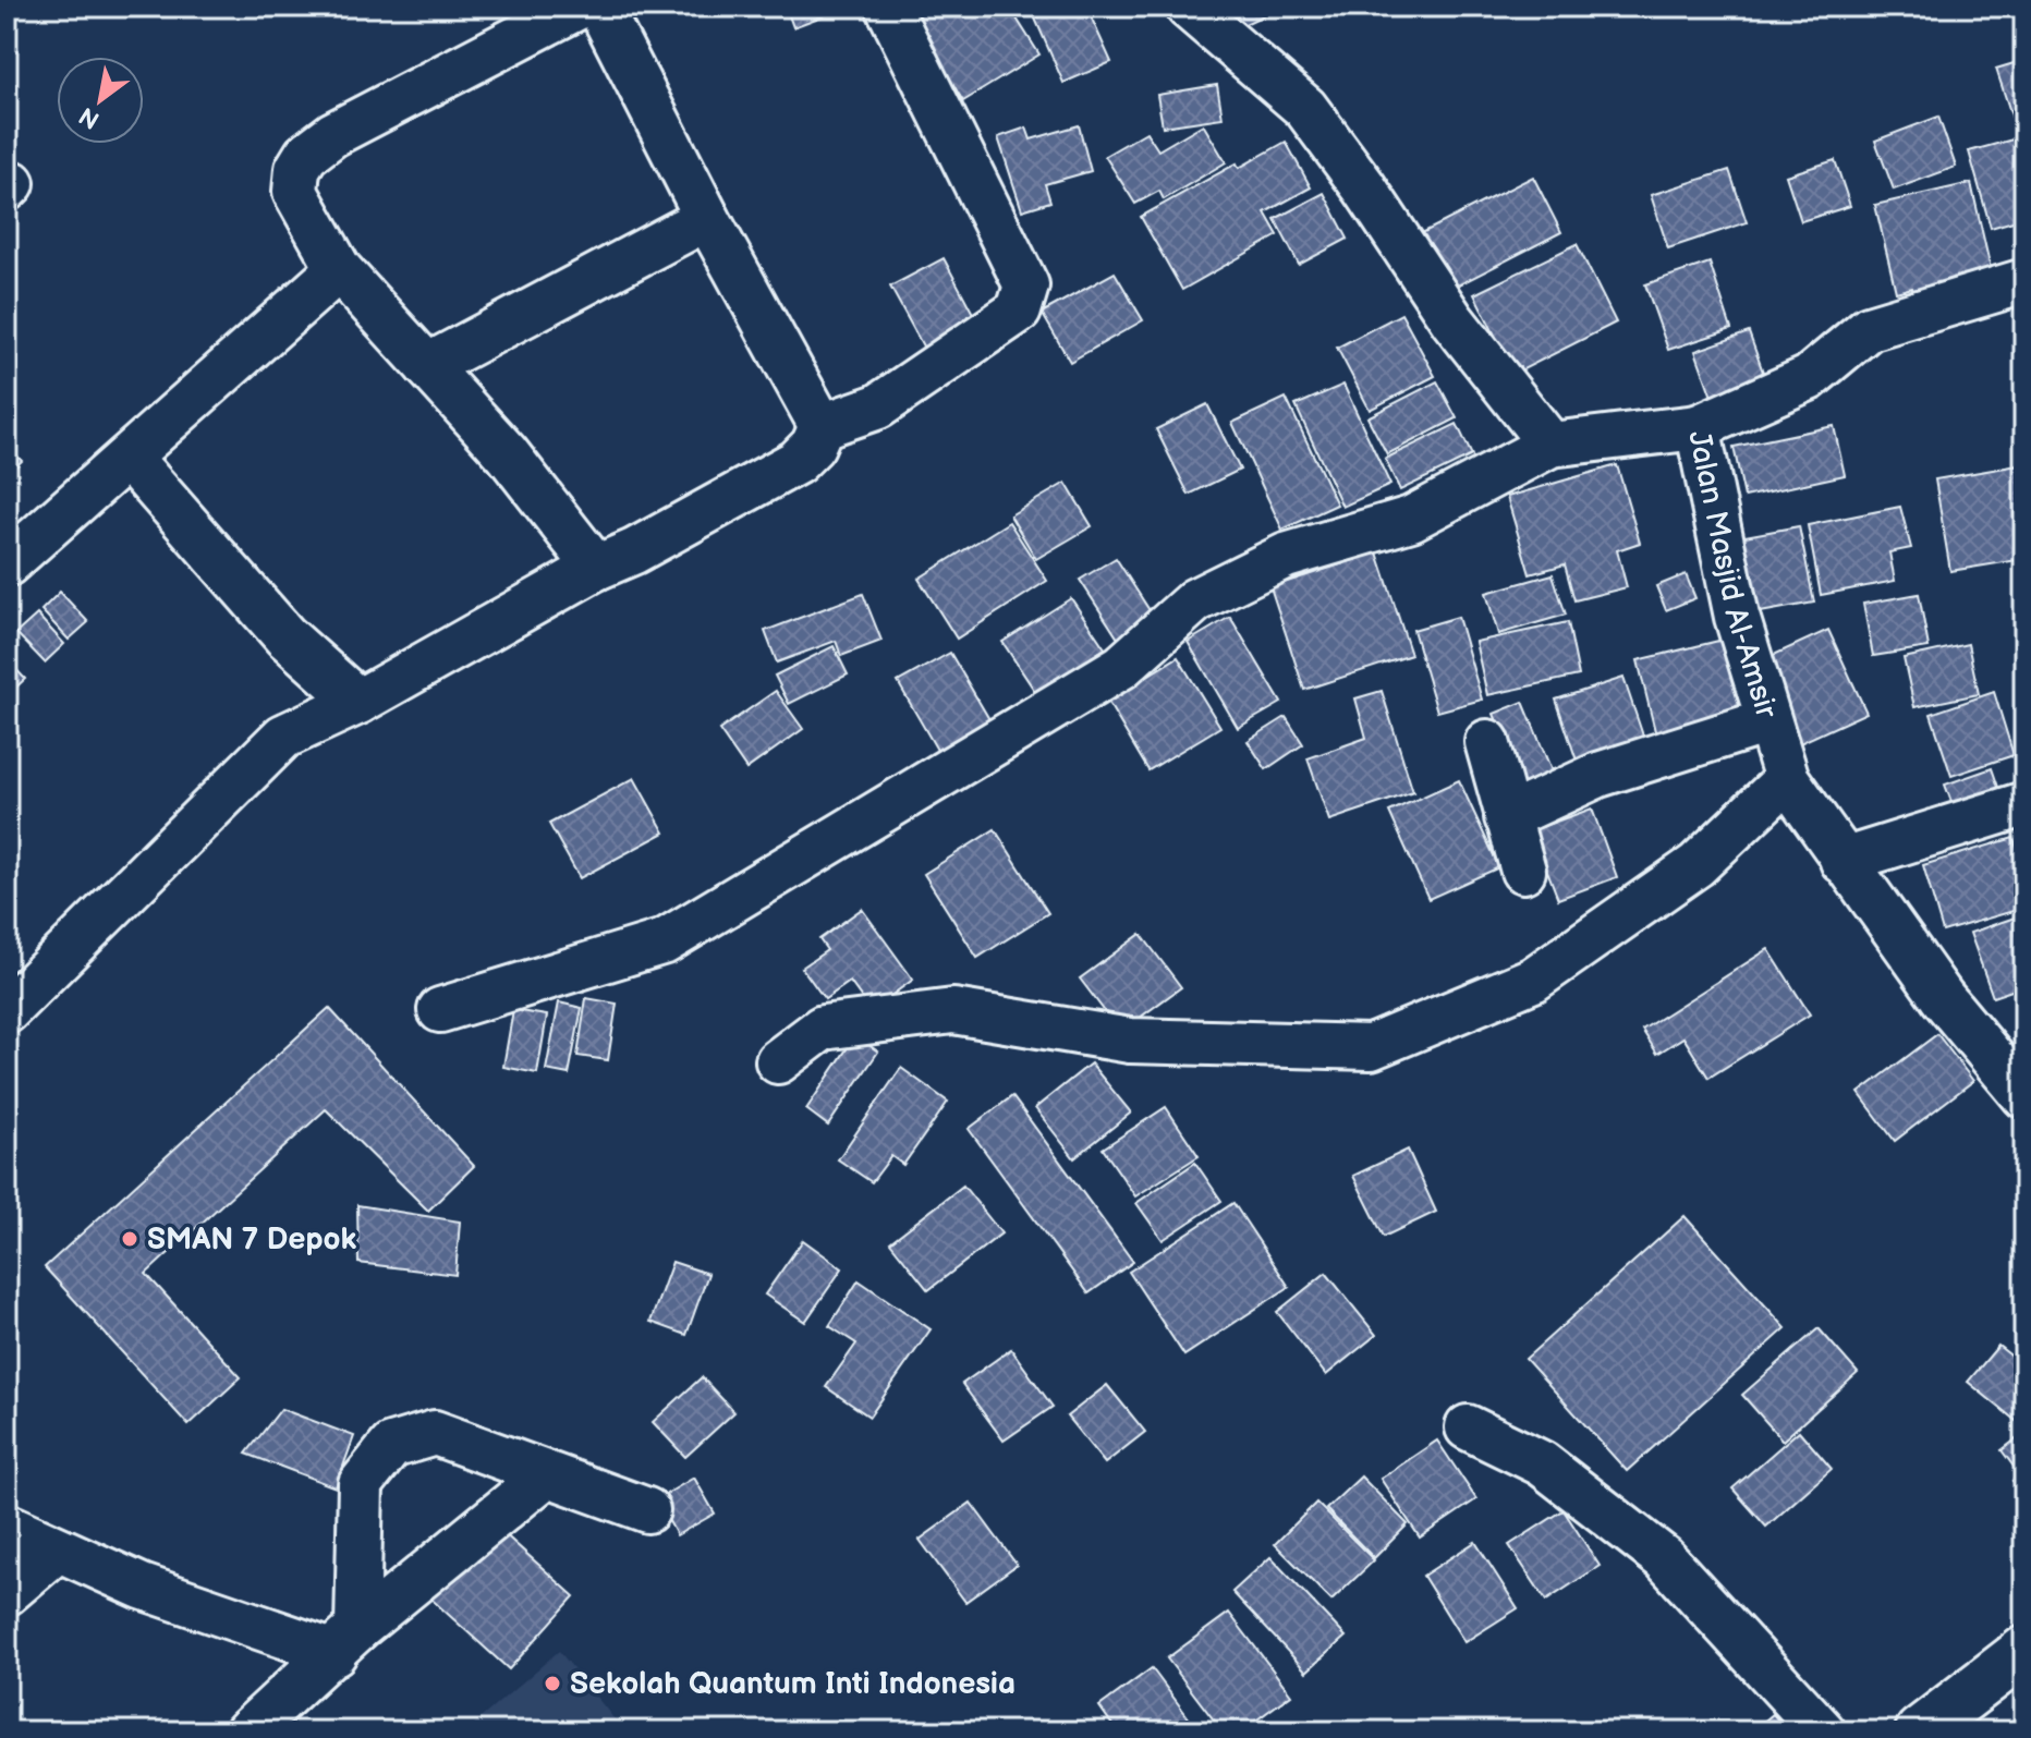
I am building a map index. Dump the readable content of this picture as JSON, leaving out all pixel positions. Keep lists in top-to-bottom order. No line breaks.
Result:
{"streets":{"street":["Jalan Masjid Al-Amsir"]},"places":["SMAN 7 Depok","Sekolah Quantum Inti Indonesia"],"north":"bottom left"}
